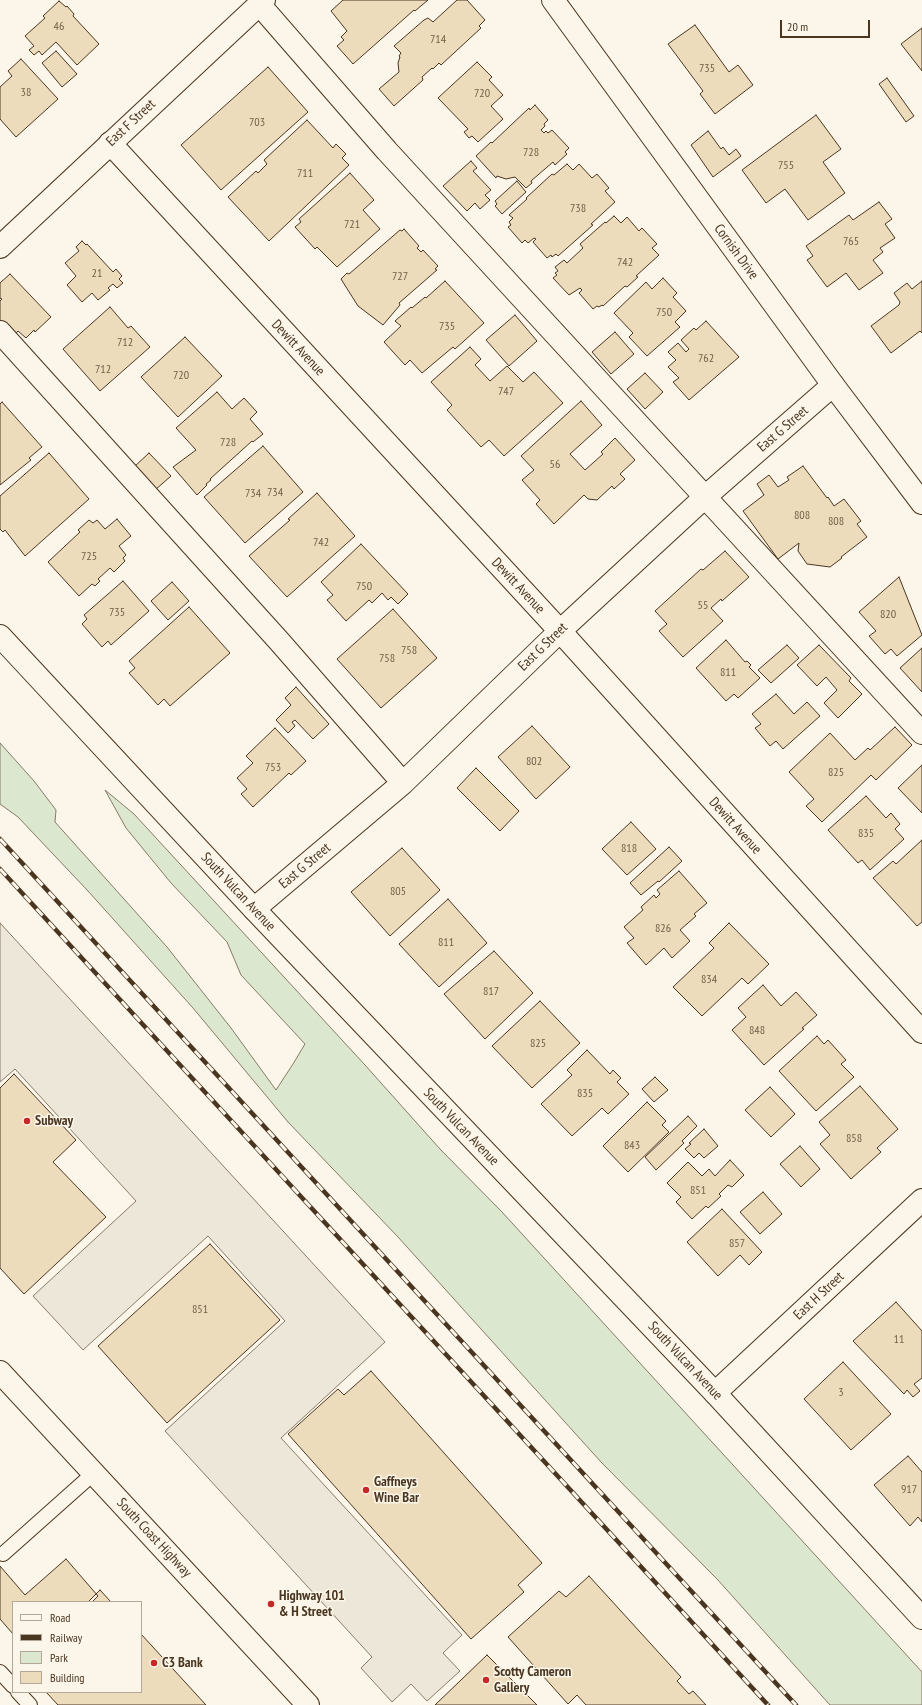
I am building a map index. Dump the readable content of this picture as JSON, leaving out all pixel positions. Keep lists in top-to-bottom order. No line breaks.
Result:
{"streets":{"street":["East F Street","Cornish Drive","Dewitt Avenue","East G Street","South Vulcan Avenue","East H Street","South Coast Highway"]},"crossings":[["East F Street","Dewitt Avenue"],["Cornish Drive","East G Street"],["Dewitt Avenue","East G Street"],["East G Street","South Vulcan Avenue"],["South Vulcan Avenue","East H Street"]],"places":["Subway","Gaffneys Wine Bar","Highway 101 & H Street","C3 Bank","Scotty Cameron Gallery"],"house_numbers":["46","714","735","38","720","703","728","755","711","738","721","765","742","21","727","750","735","712","762","712","720","747","728","56","734","734","808","808","742","725","750","55","735","820","758","758","811","802","753","825","835","818","805","826","811","834","817","848","825","835","858","843","851","857","851","11","3","917"],"legend":["Road","Railway","Park","Building"],"scale_bar":"20 m"}
